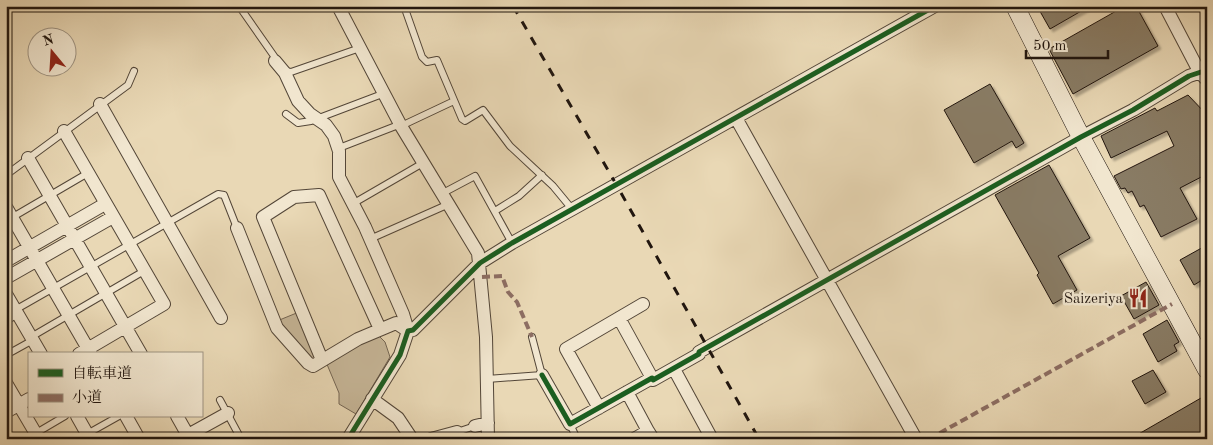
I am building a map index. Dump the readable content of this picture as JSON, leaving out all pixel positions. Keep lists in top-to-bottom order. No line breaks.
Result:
{"places":{"restaurant":["Saizeriya"]},"legend":["自転車道","小道"],"scale_bar":"50 m","north":"top"}
